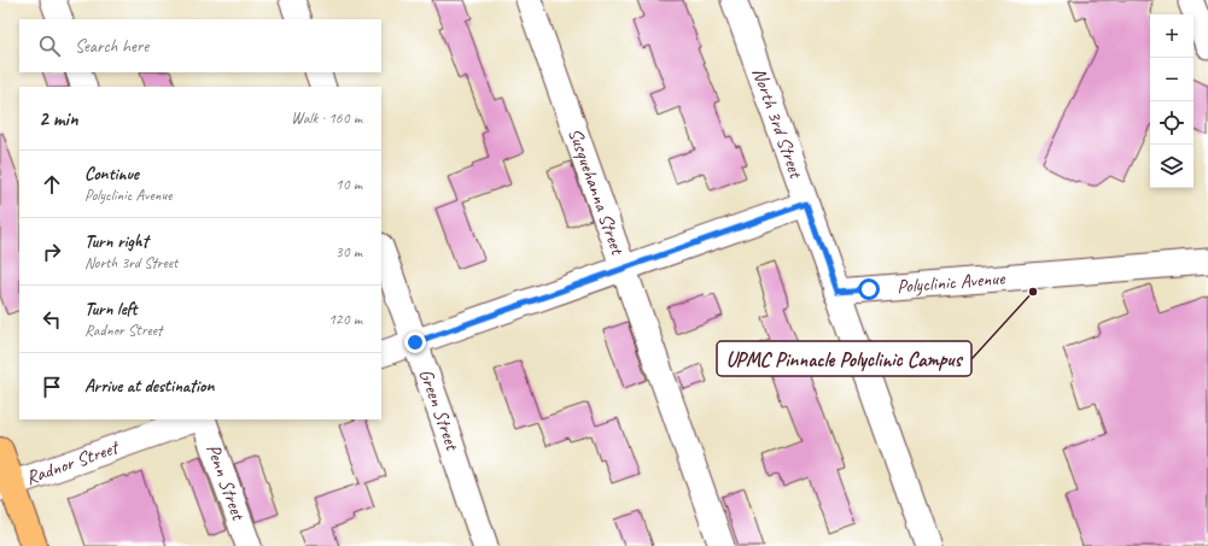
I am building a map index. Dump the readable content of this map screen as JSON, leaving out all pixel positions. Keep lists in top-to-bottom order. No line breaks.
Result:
{"streets":{"street":["North 3rd Street","Susquehanna Street","Polyclinic Avenue","Green Street","Radnor Street","Penn Street"]},"crossings":[["North 3rd Street","Polyclinic Avenue"]],"places":["UPMC Pinnacle Polyclinic Campus"],"page":{"map_buttons":["+","−"],"search":"Search here","heading":["2 min","Walk · 160 m"],"list":[["Continue","Polyclinic Avenue","10 m"],["Turn right","North 3rd Street","30 m"],["Turn left","Radnor Street","120 m"],"Arrive at destination"]}}
